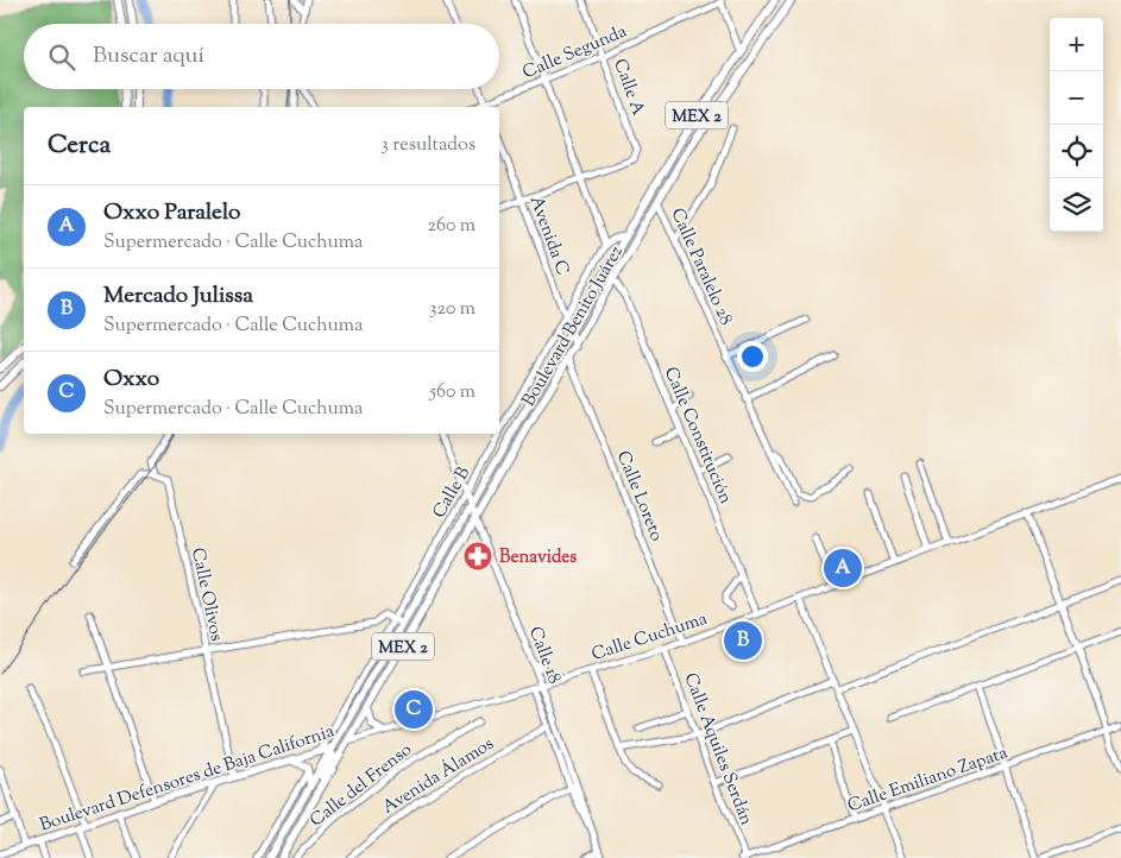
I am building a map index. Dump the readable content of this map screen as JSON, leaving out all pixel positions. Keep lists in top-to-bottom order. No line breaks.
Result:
{"streets":{"main road":["MEX 2","Boulevard Benito Juárez","Boulevard Defensores de Baja California"],"street":["Calle Segunda","Calle A","Avenida C","Calle Paralelo 28","Calle Constitución","Calle B","Calle Loreto","Calle Olivos","Calle Cuchuma","Calle 18","Calle Aquiles Serdán","Avenida Álamos","Calle Emiliano Zapata","Calle del Frenso"]},"crossings":[["Calle Segunda","Calle A"],["Avenida C","Boulevard Benito Juárez"],["Avenida C","Calle B"],["Calle Paralelo 28","Boulevard Benito Juárez"],["Boulevard Benito Juárez","Calle Constitución"],["Boulevard Benito Juárez","Calle Loreto"],["Boulevard Benito Juárez","Calle Cuchuma"],["Boulevard Benito Juárez","Calle 18"],["Boulevard Benito Juárez","Boulevard Defensores de Baja California"],["Calle Constitución","Calle Cuchuma"],["Calle B","Calle 18"],["Calle B","Boulevard Defensores de Baja California"],["Calle Loreto","Calle Cuchuma"],["Calle Olivos","Boulevard Defensores de Baja California"],["Calle Cuchuma","Calle 18"],["Calle Cuchuma","Calle Aquiles Serdán"],["Calle Cuchuma","Boulevard Defensores de Baja California"],["Calle 18","Avenida Álamos"],["Calle Aquiles Serdán","Calle Emiliano Zapata"]],"places":{"pharmacy":["Benavides"]},"page":{"map_buttons":["+","−"],"search":"Buscar aquí","heading":["Cerca","3 resultados"],"list":[{"mark":"A","name":"Oxxo Paralelo","note":"Supermercado · Calle Cuchuma","value":"260 m"},{"mark":"B","name":"Mercado Julissa","note":"Supermercado · Calle Cuchuma","value":"320 m"},{"mark":"C","name":"Oxxo","note":"Supermercado · Calle Cuchuma","value":"560 m"}],"pins":["A","B","C"]}}
